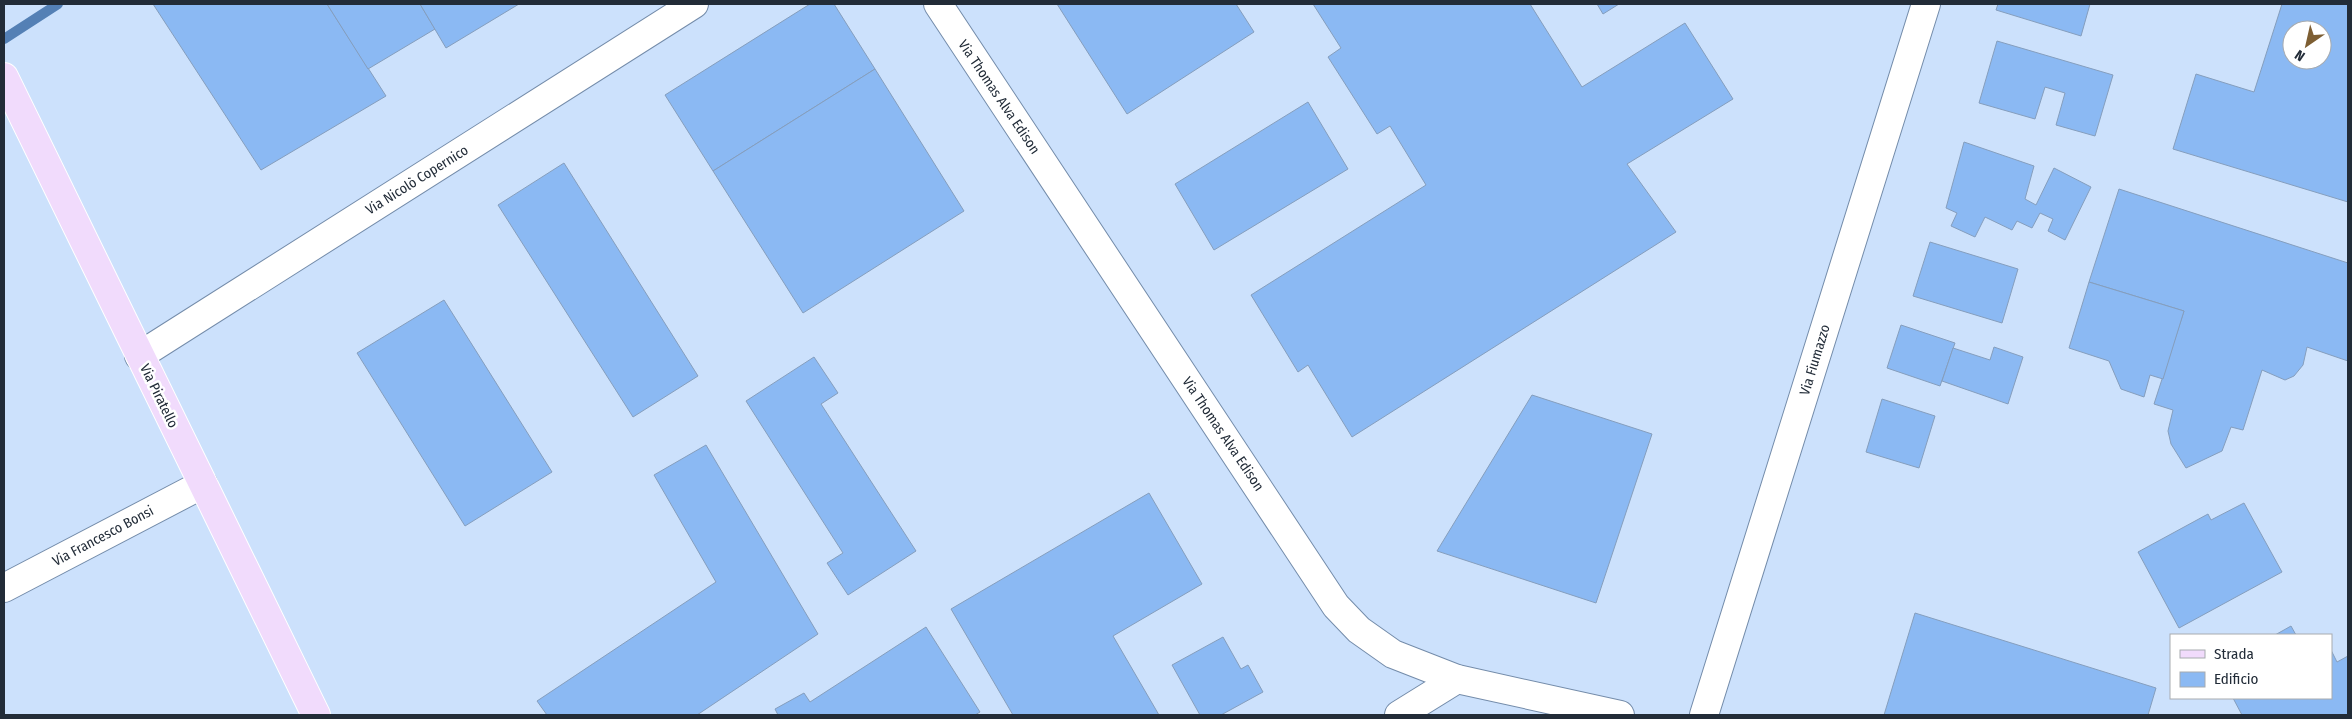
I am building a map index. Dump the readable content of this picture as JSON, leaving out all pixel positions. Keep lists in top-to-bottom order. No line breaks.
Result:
{"streets":{"main road":["Via Piratello"],"street":["Via Thomas Alva Edison","Via Nicolò Copernico","Via Fiumazzo","Via Francesco Bonsi"]},"crossings":[["Via Nicolò Copernico","Via Piratello"],["Via Piratello","Via Francesco Bonsi"]],"legend":["Strada","Edificio"],"north":"bottom left"}
